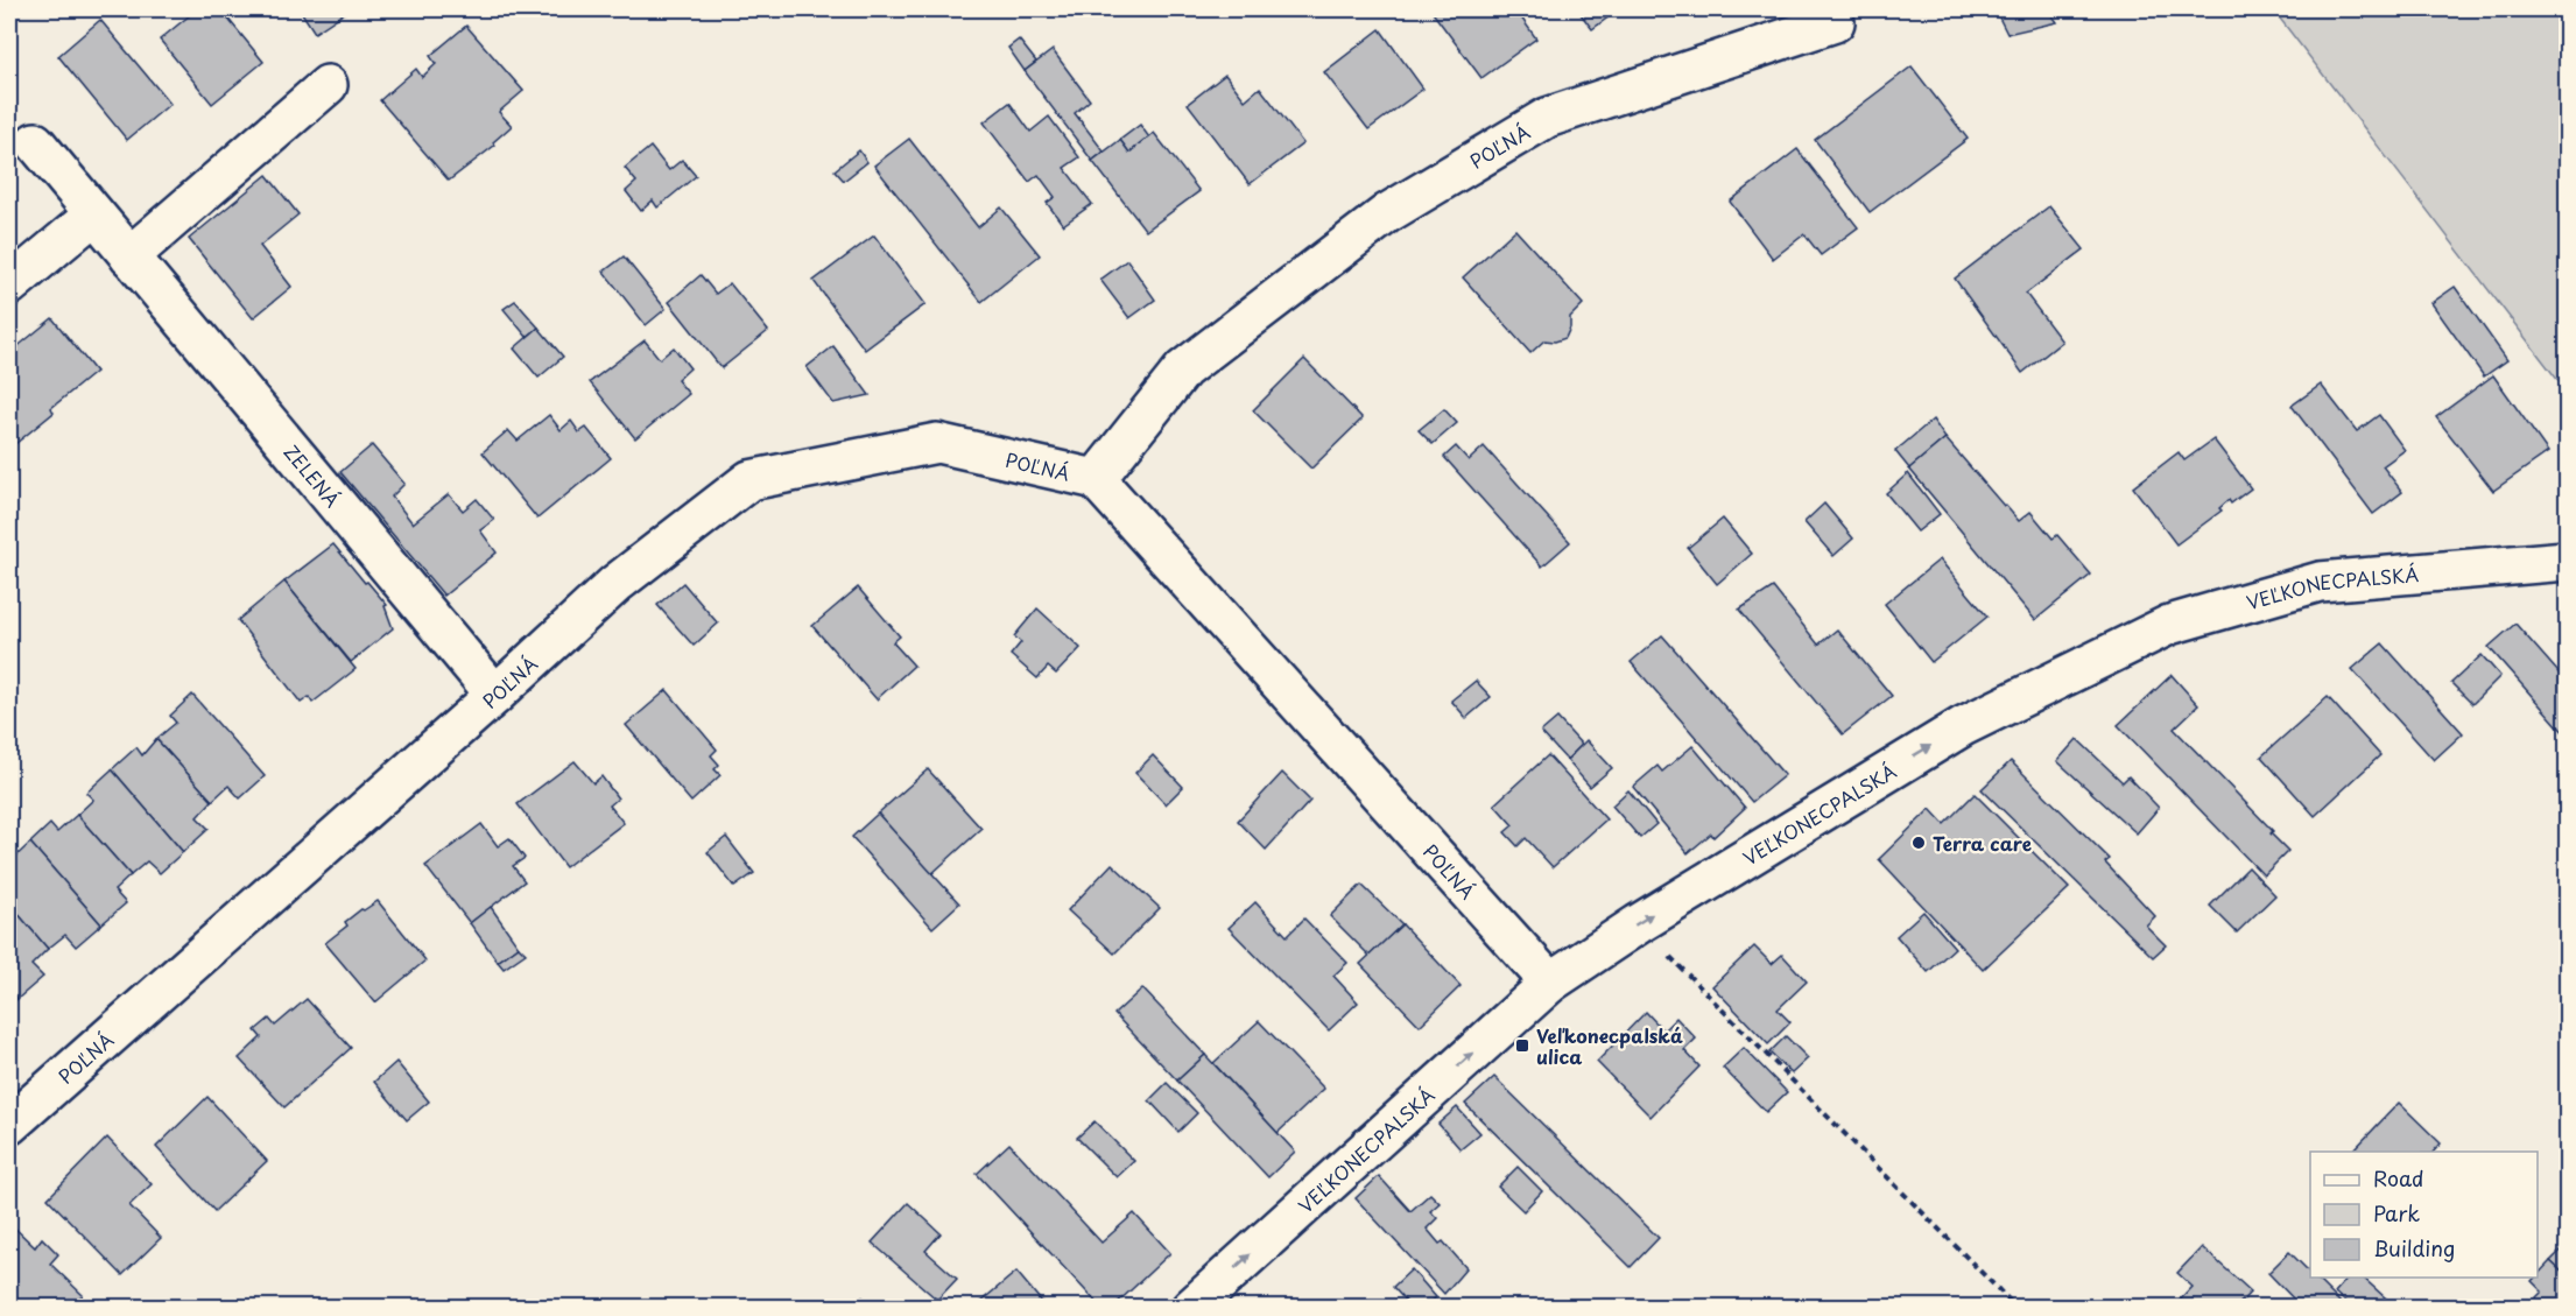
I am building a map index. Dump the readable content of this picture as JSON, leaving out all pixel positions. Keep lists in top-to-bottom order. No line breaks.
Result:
{"streets":{"street":["POĽNÁ","ZELENÁ","VEĽKONECPALSKÁ"]},"crossings":[["POĽNÁ","ZELENÁ"],["POĽNÁ","VEĽKONECPALSKÁ"]],"one_way":["VEĽKONECPALSKÁ"],"places":{"other":["Terra care"],"transit":["Veľkonecpalská ulica"]},"legend":["Road","Park","Building"]}
